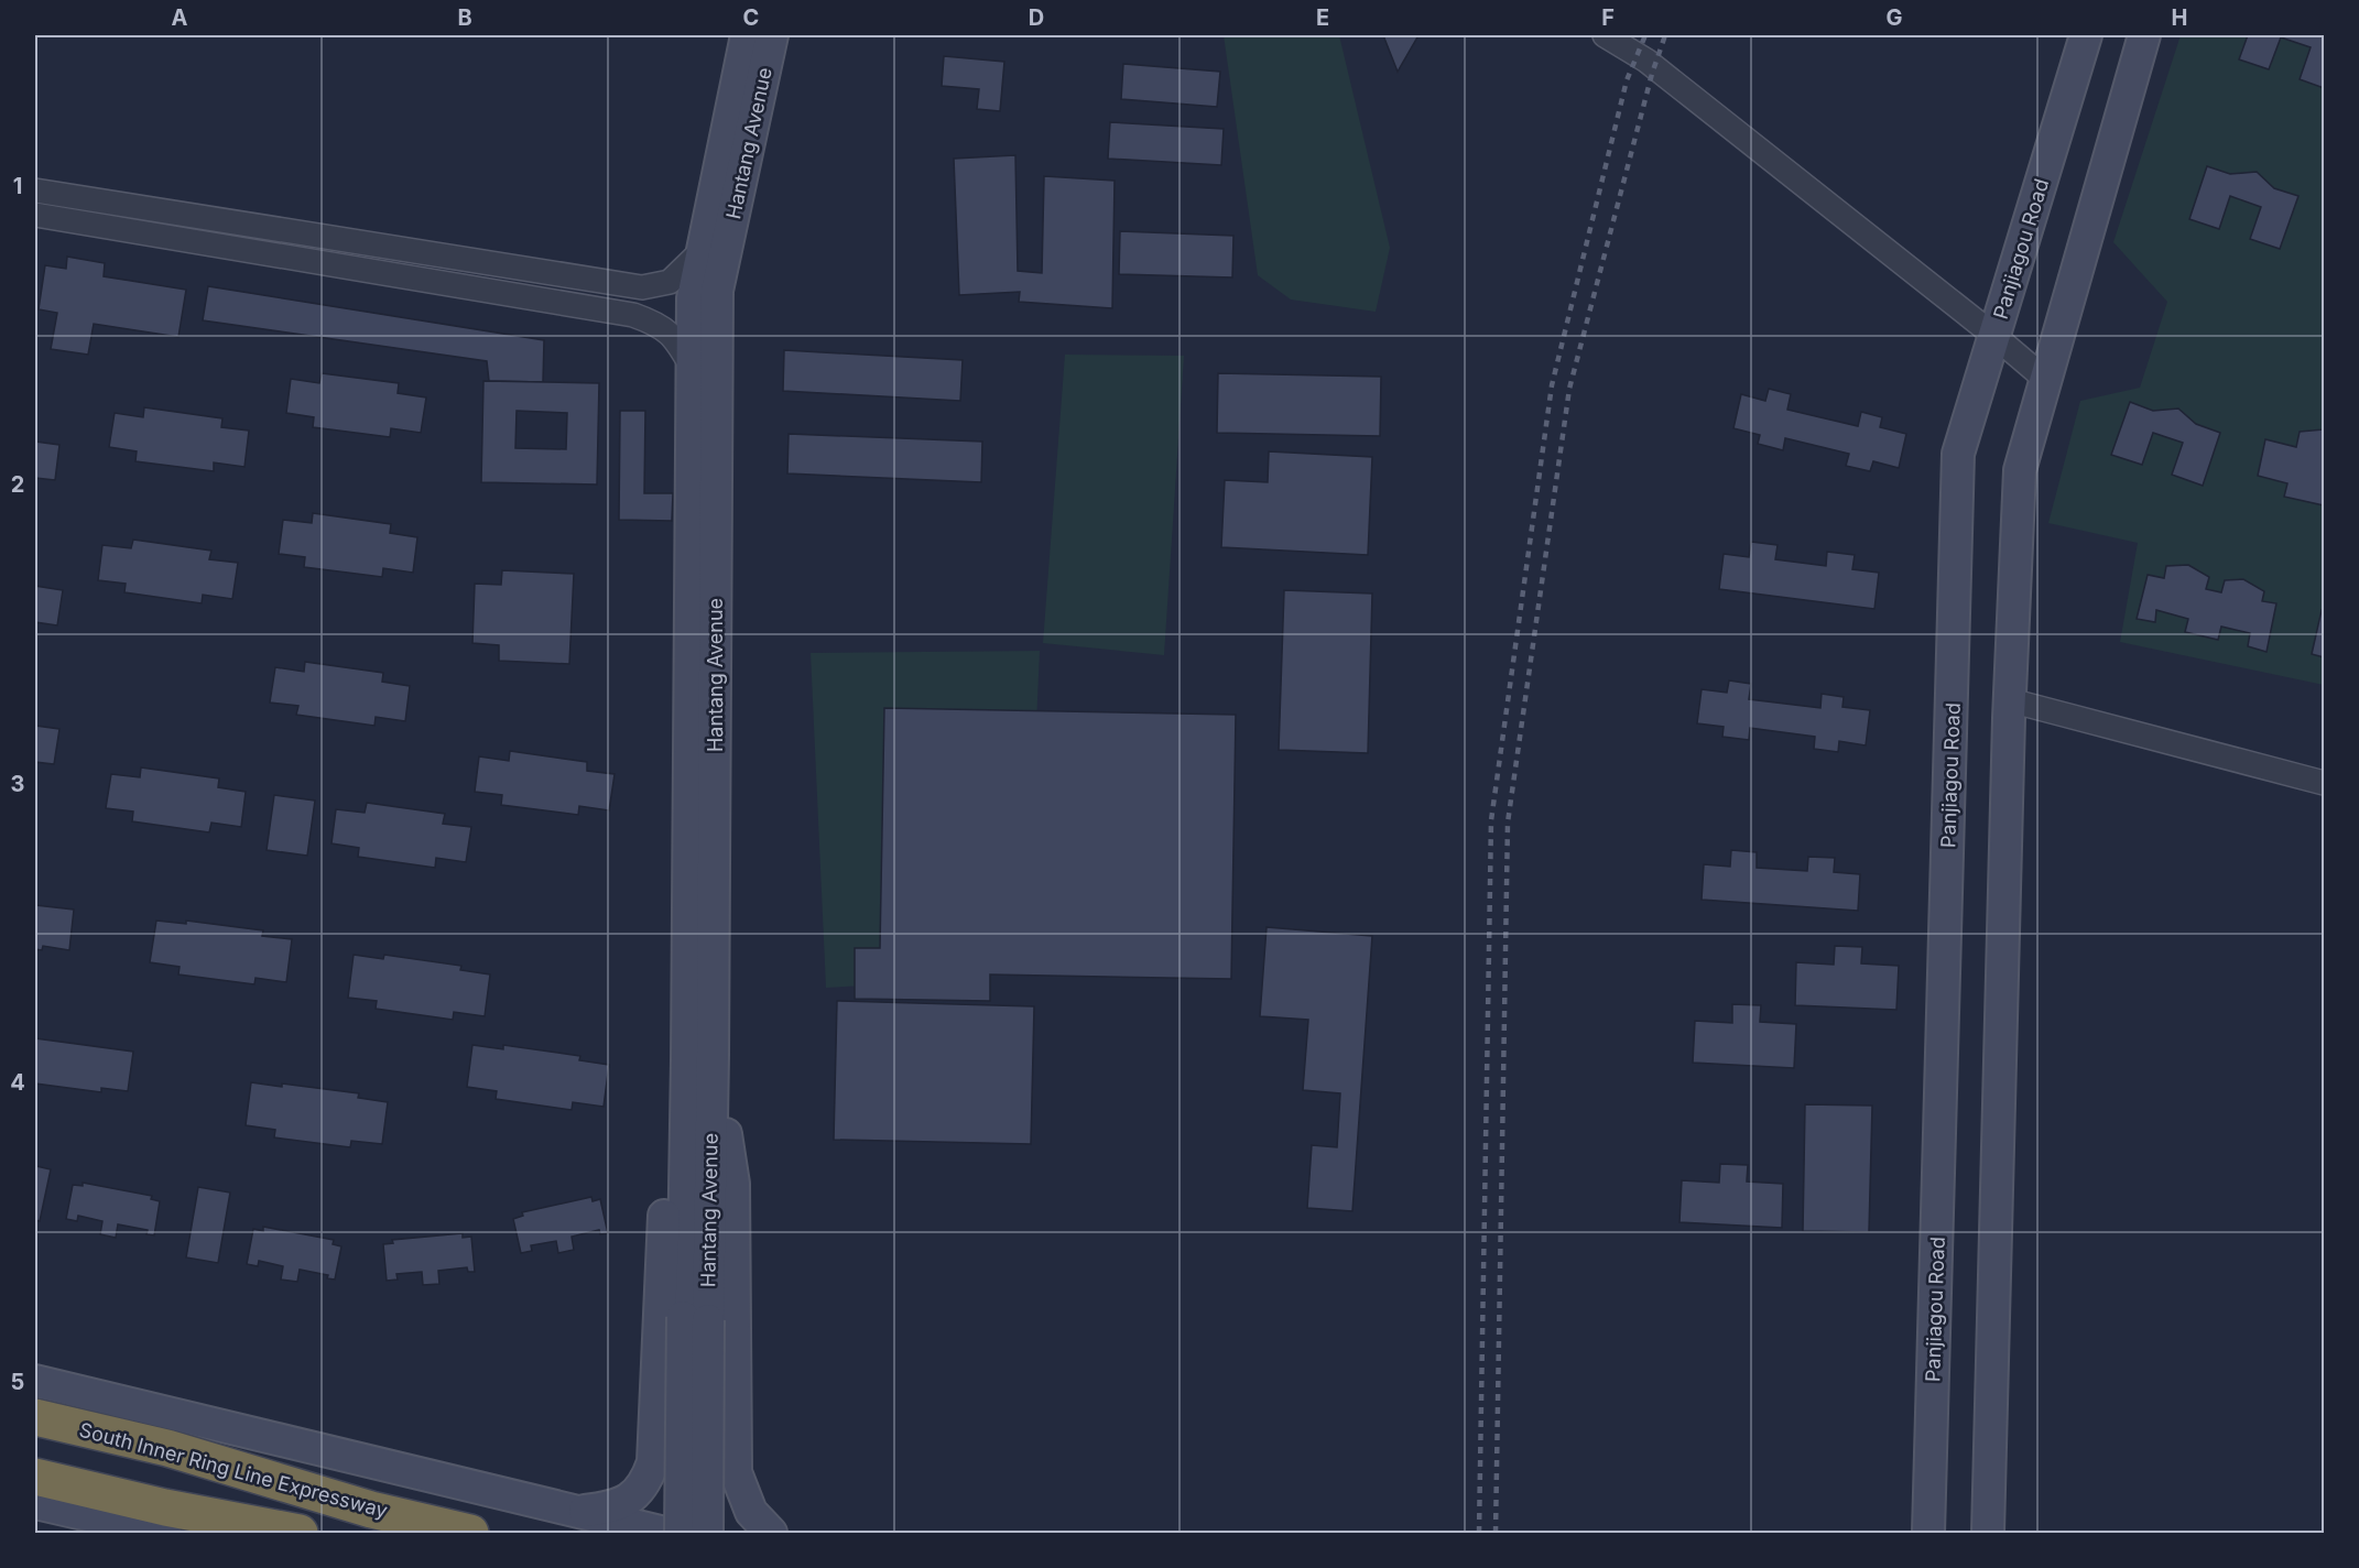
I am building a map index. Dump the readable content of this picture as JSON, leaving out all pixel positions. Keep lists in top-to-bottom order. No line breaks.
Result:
{"streets":{"highway":["South Inner Ring Line Expressway"],"main road":["Hantang Avenue","Panjiagou Road"]},"grid":{"columns":["A","B","C","D","E","F","G","H"],"rows":["1","2","3","4","5"]}}
